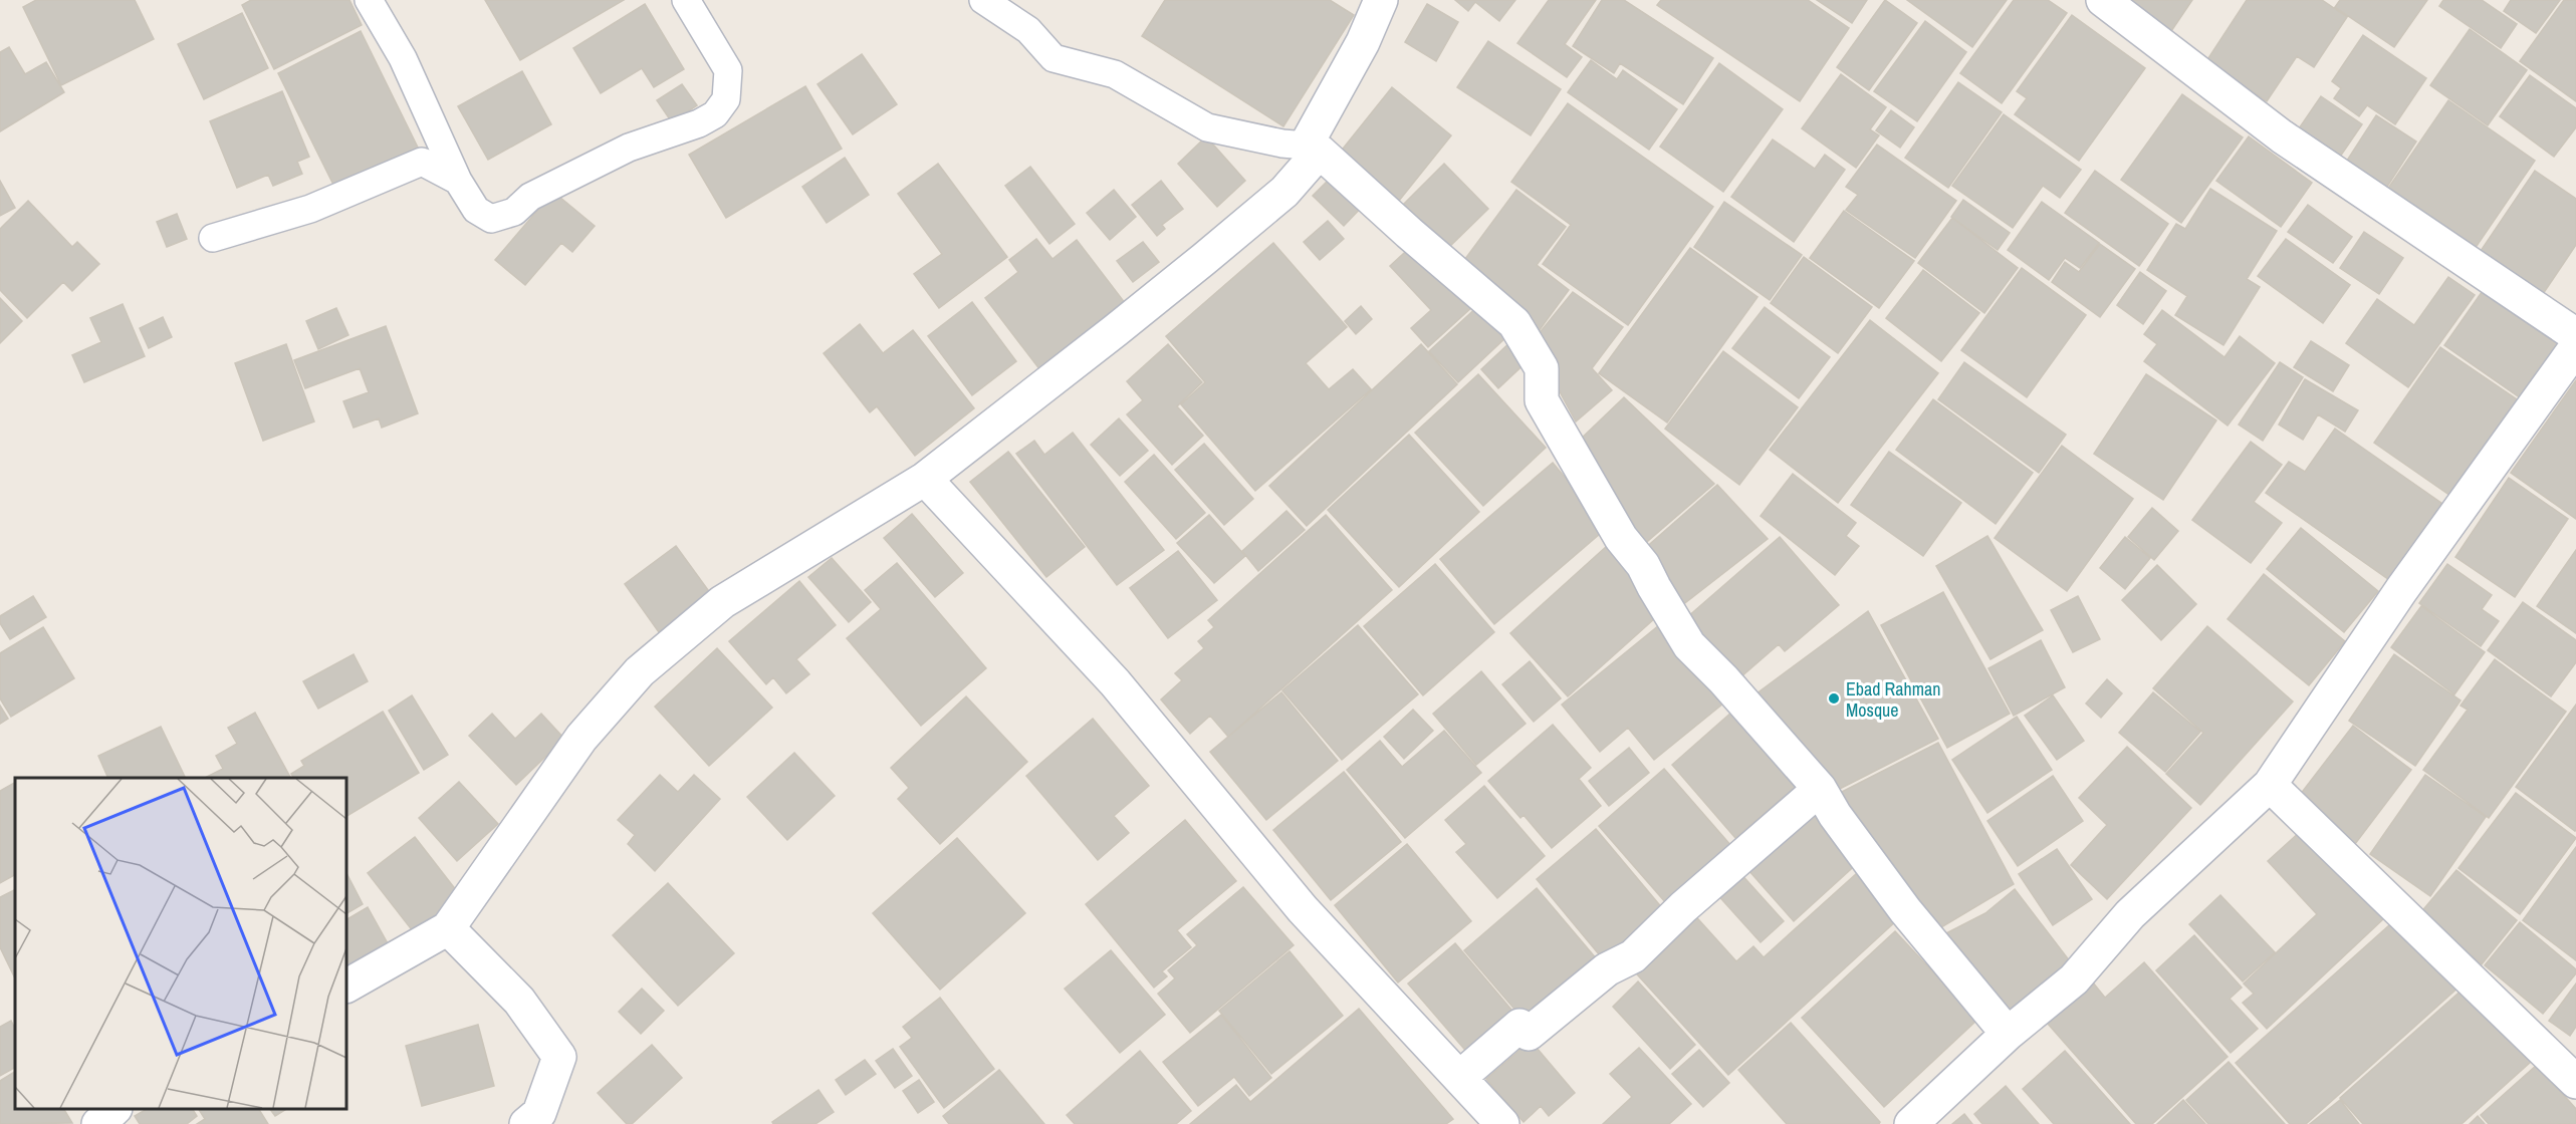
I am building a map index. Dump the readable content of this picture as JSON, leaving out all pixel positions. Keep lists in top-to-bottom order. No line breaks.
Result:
{"places":["Ebad Rahman Mosque"]}
